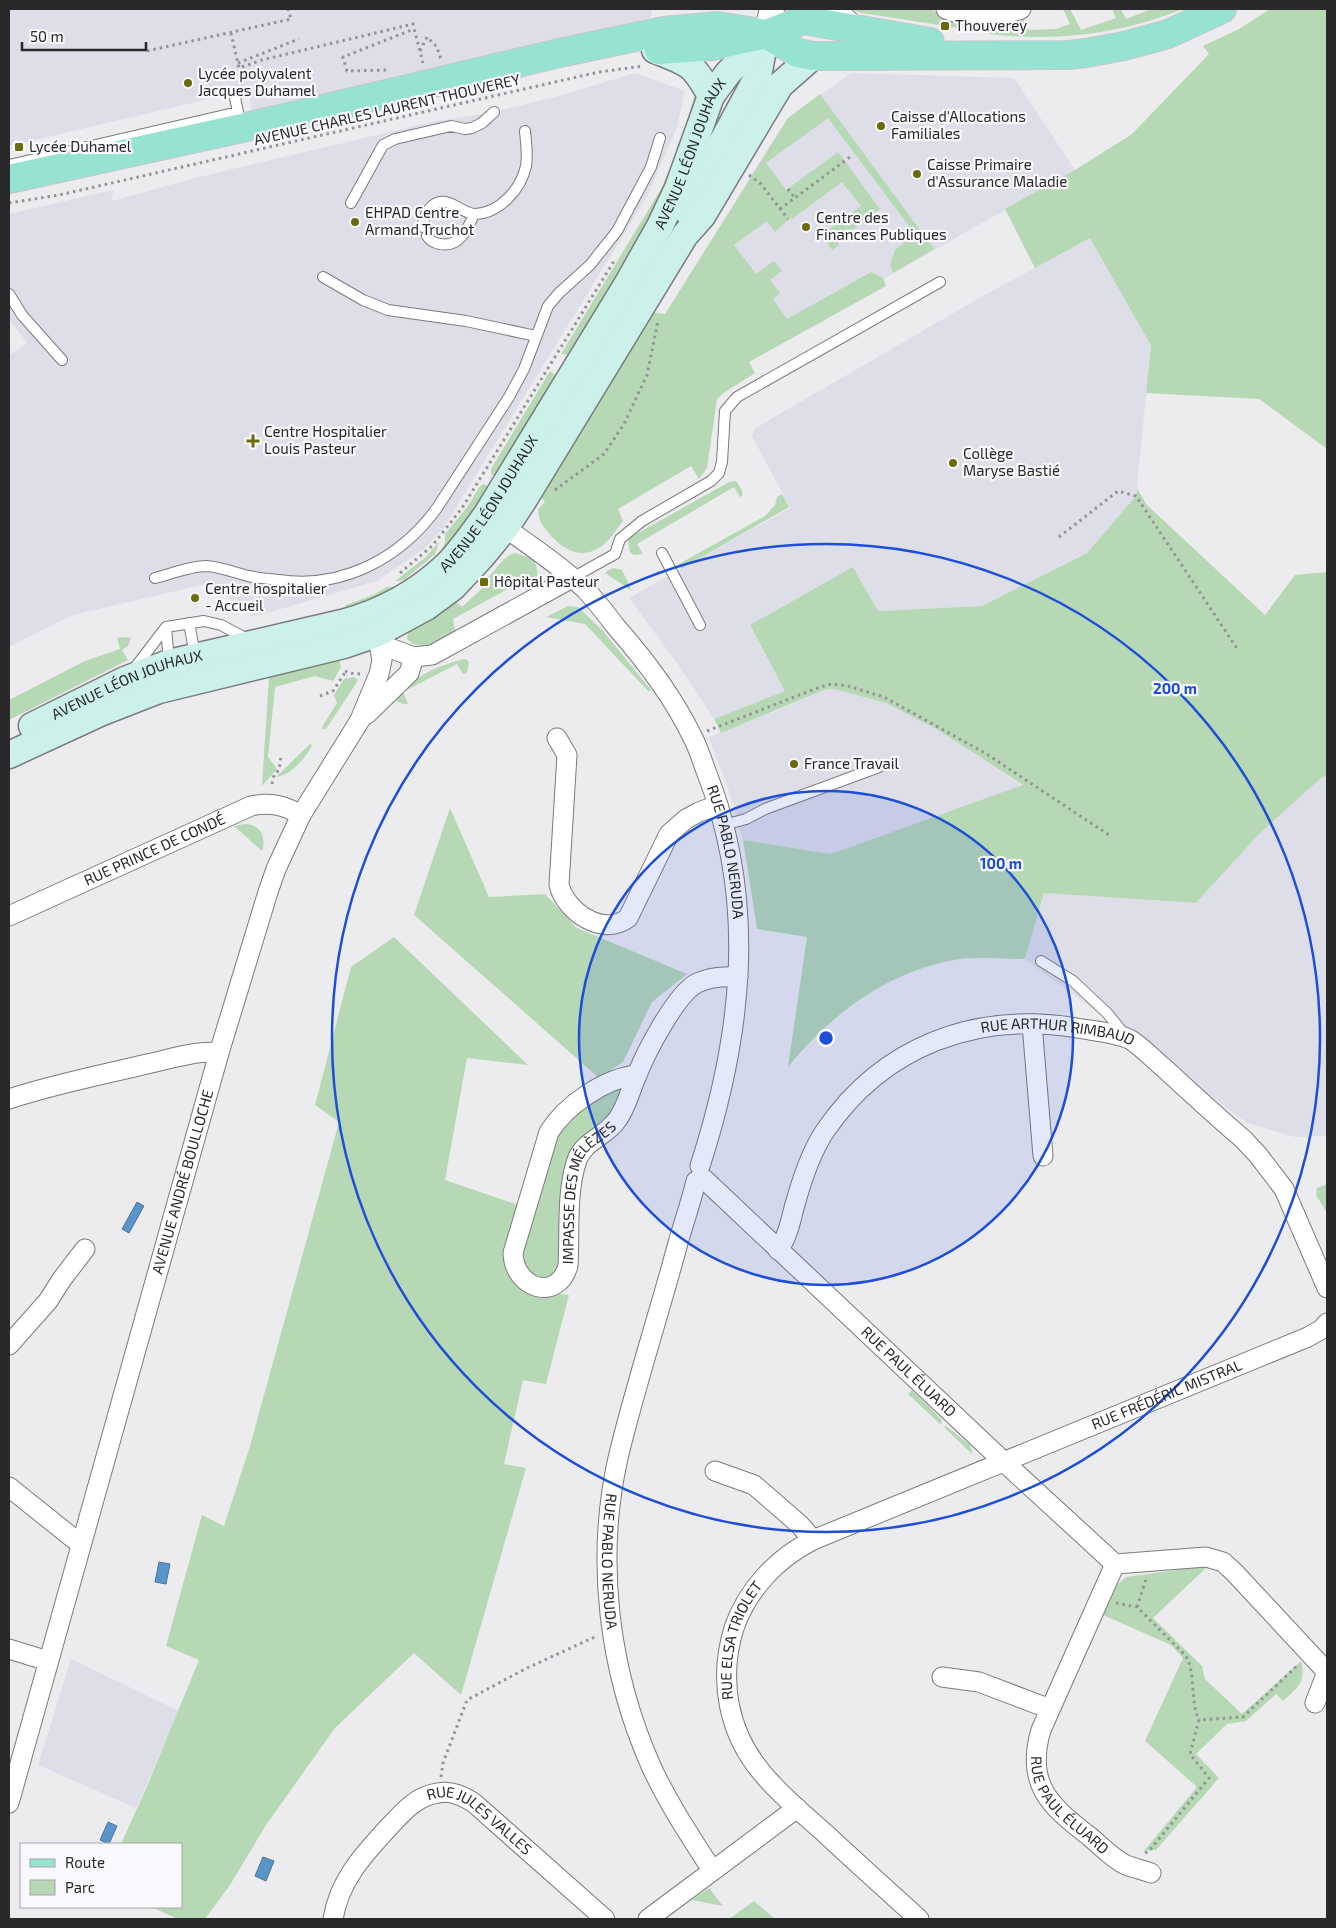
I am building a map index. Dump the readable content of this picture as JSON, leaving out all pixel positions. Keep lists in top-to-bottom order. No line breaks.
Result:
{"streets":{"main road":["AVENUE CHARLES LAURENT THOUVEREY","AVENUE LÉON JOUHAUX"],"street":["RUE PRINCE DE CONDÉ","RUE PABLO NERUDA","RUE ARTHUR RIMBAUD","AVENUE ANDRÉ BOULLOCHE","IMPASSE DES MÉLÈZES","RUE PAUL ÉLUARD","RUE FRÉDÉRIC MISTRAL","RUE ELSA TRIOLET","RUE JULES VALLES"]},"crossings":[["AVENUE CHARLES LAURENT THOUVEREY","AVENUE LÉON JOUHAUX"],["AVENUE LÉON JOUHAUX","RUE PABLO NERUDA"],["RUE PRINCE DE CONDÉ","AVENUE ANDRÉ BOULLOCHE"],["RUE PABLO NERUDA","IMPASSE DES MÉLÈZES"],["RUE PABLO NERUDA","RUE PAUL ÉLUARD"],["RUE ARTHUR RIMBAUD","RUE PAUL ÉLUARD"],["RUE PAUL ÉLUARD","RUE FRÉDÉRIC MISTRAL"],["RUE PAUL ÉLUARD","RUE ELSA TRIOLET"],["RUE FRÉDÉRIC MISTRAL","RUE ELSA TRIOLET"]],"places":{"transit":["Thouverey","Lycée Duhamel","Hôpital Pasteur"],"other":["Lycée polyvalent Jacques Duhamel","Caisse d'Allocations Familiales","Caisse Primaire d'Assurance Maladie","EHPAD Centre Armand Truchot","Centre des Finances Publiques","Collège Maryse Bastié","Centre hospitalier - Accueil","France Travail"],"health":["Centre Hospitalier Louis Pasteur"]},"legend":["Route","Parc"],"scale_bar":"50 m","rings":["200 m","100 m"]}
